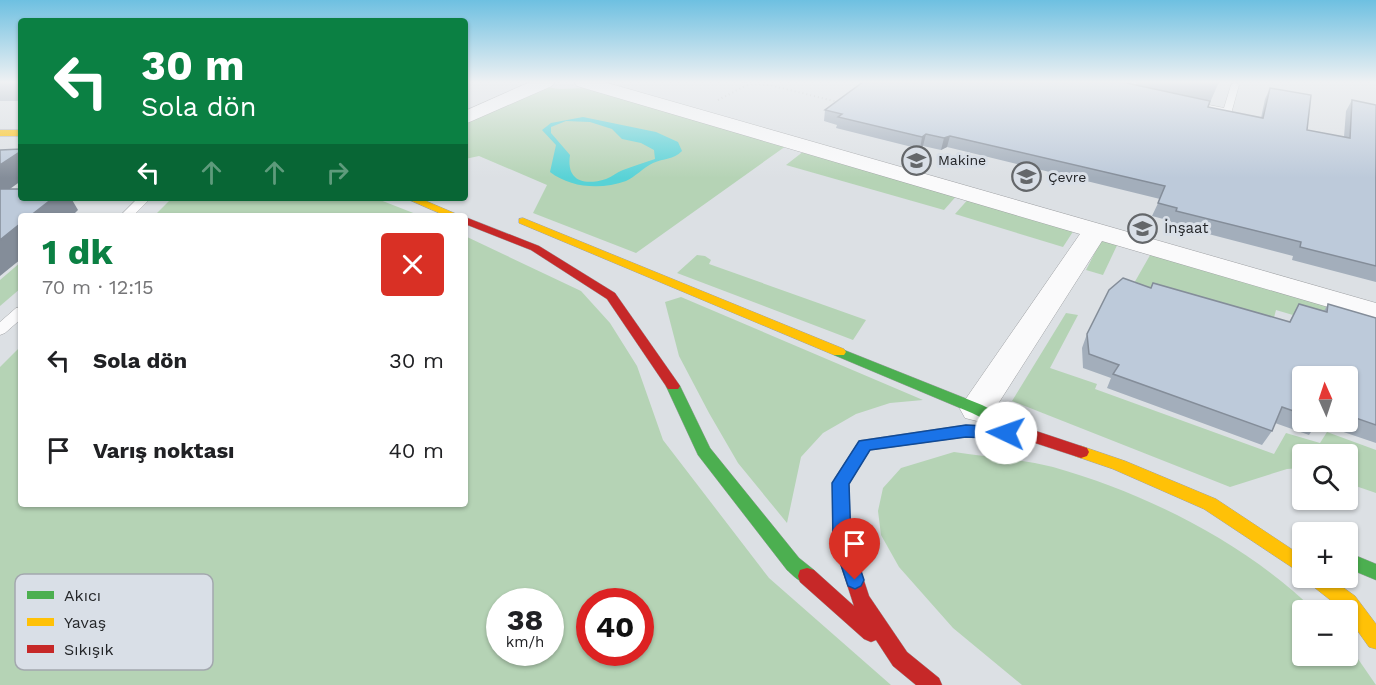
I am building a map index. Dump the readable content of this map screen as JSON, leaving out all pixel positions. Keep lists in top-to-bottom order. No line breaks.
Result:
{"places":{"school or university":["Makine","Çevre","İnşaat"]},"legend":["Akıcı","Yavaş","Sıkışık"],"north":"top","page":{"turn":["30 m","Sola dön"],"heading":["1 dk","70 m · 12:15"],"list":[{"name":"Sola dön","value":"30 m"},{"name":"Varış noktası","value":"40 m"}],"map_buttons":["+","−"],"speed":"38 km/h","limit":"40"}}
